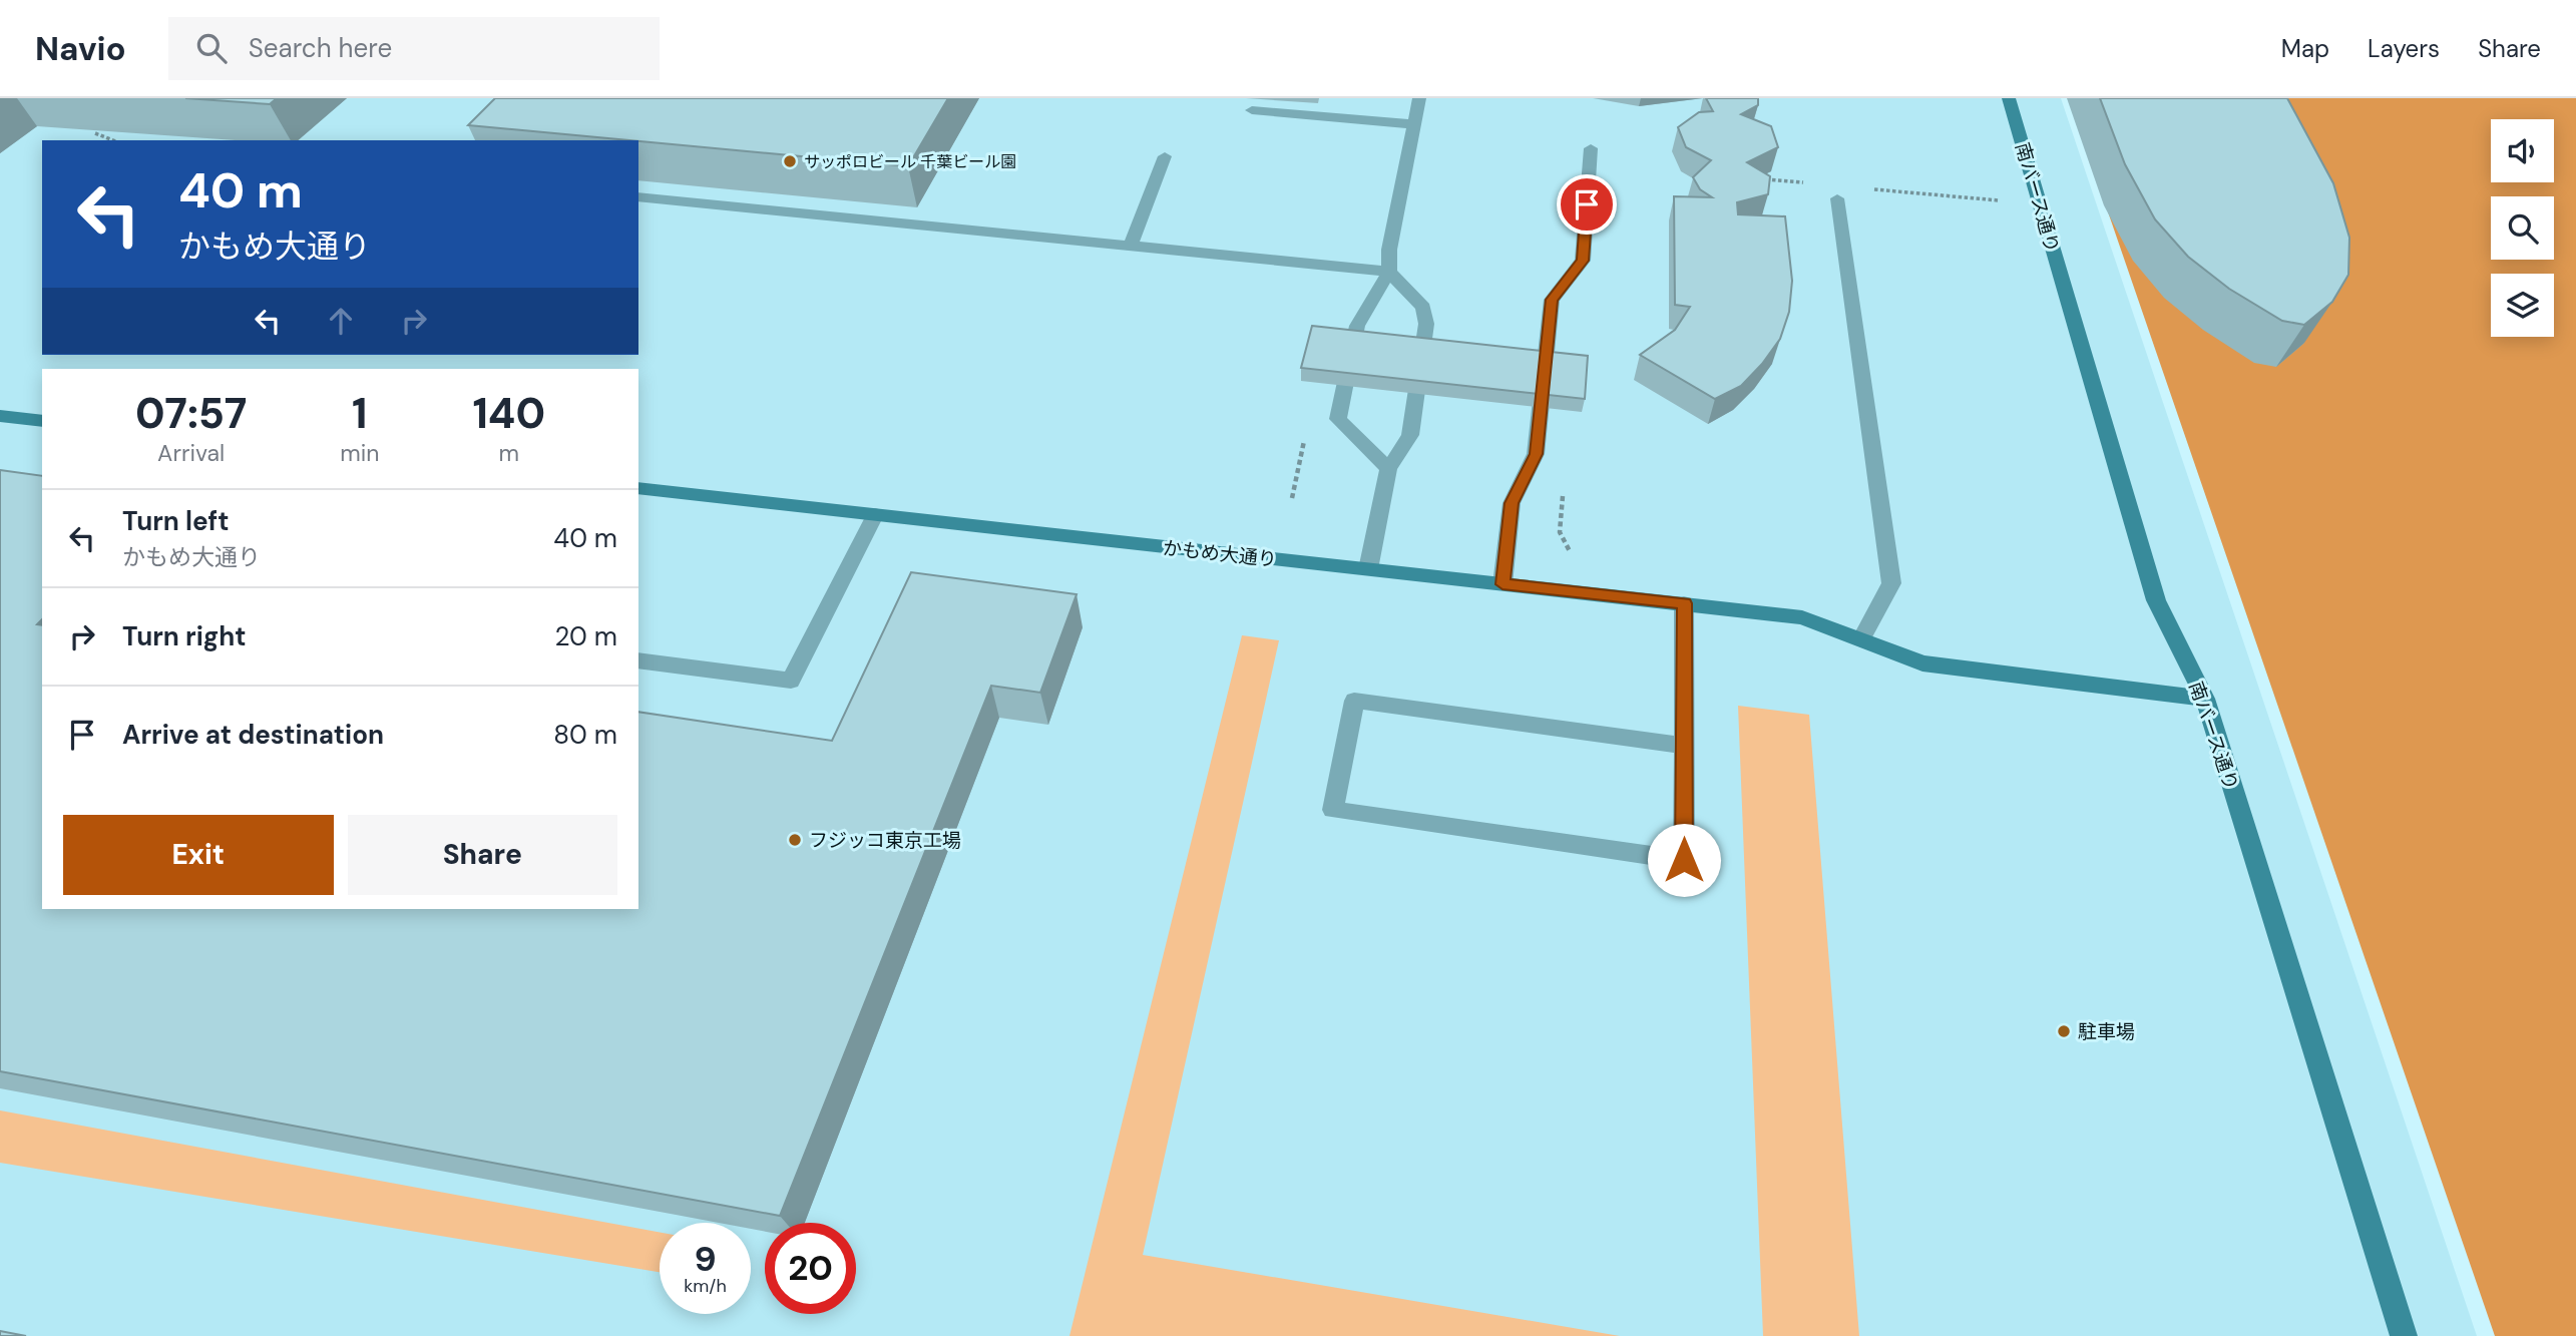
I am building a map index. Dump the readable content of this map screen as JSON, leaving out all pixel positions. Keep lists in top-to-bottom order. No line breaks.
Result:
{"streets":{"street":["南バース通り","かもめ大通り"]},"crossings":[["南バース通り","かもめ大通り"]],"places":["サッポロビール 千葉ビール園","フジッコ東京工場","駐車場"],"page":{"header":"Navio","search":"Search here","nav":["Map","Layers","Share"],"turn":["40 m","かもめ大通り"],"eta":["07:57","Arrival","1","min","140","m"],"list":[{"name":"Turn left","note":"かもめ大通り","value":"40 m"},{"name":"Turn right","value":"20 m"},{"name":"Arrive at destination","value":"80 m"}],"buttons":["Exit","Share"],"speed":"9 km/h","limit":"20"}}
